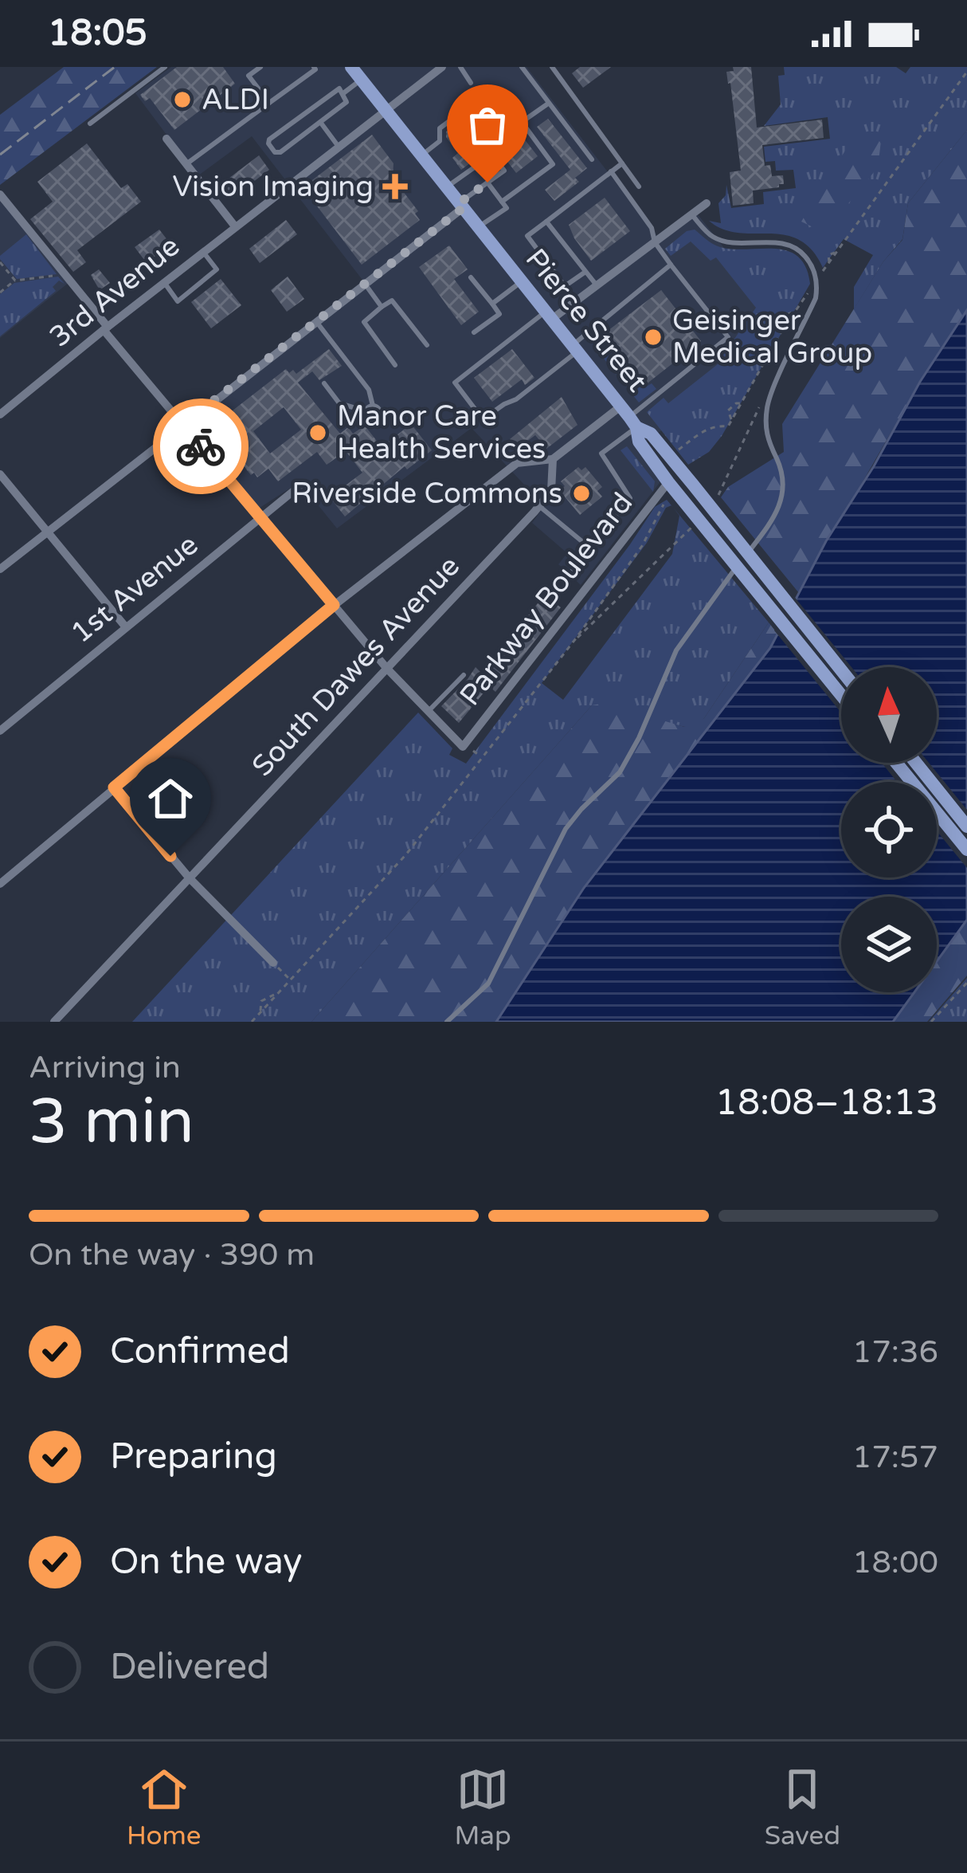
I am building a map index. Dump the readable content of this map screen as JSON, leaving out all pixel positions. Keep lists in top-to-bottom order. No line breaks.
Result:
{"streets":{"main road":["Pierce Street"],"street":["3rd Avenue","1st Avenue","Parkway Boulevard","South Dawes Avenue"]},"crossings":[["3rd Avenue","Pierce Street"],["Pierce Street","Parkway Boulevard"]],"places":{"other":["ALDI","Geisinger Medical Group","Manor Care Health Services","Riverside Commons"],"health":["Vision Imaging"]},"north":"top","page":{"status":"18:05","heading":["3 min","Arriving in","18:08–18:13"],"bar":"On the way · 390 m","list":[["Confirmed","17:36"],["Preparing","17:57"],["On the way","18:00"],"Delivered"],"tabs":["Home","Map","Saved"]}}
